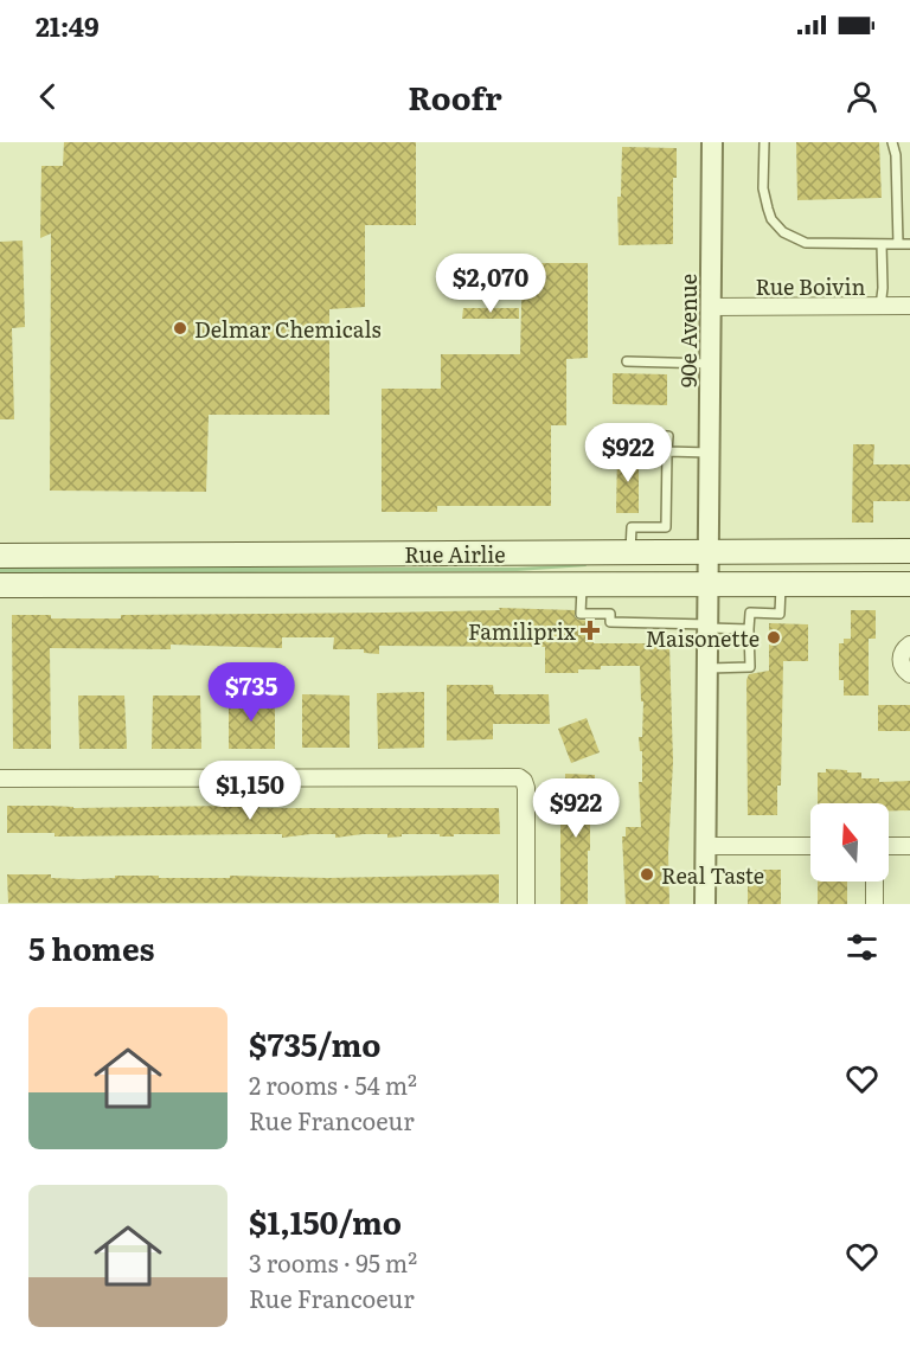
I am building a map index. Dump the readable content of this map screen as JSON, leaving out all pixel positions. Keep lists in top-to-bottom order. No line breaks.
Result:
{"streets":{"main road":["Rue Airlie"],"street":["Rue Boivin","90e Avenue"]},"crossings":[["Rue Boivin","90e Avenue"],["90e Avenue","Rue Airlie"]],"places":{"other":["Delmar Chemicals","Maisonette","Real Taste"],"health":["Familiprix"]},"north":"top","page":{"status":"21:49","header":"Roofr","price":["$2,070","$922","$735","$1,150","$922"],"heading":"5 homes","list":[{"name":"$735/mo","note":"2 rooms · 54 m² · Rue Francoeur"},{"name":"$1,150/mo","note":"3 rooms · 95 m² · Rue Francoeur"}]}}
